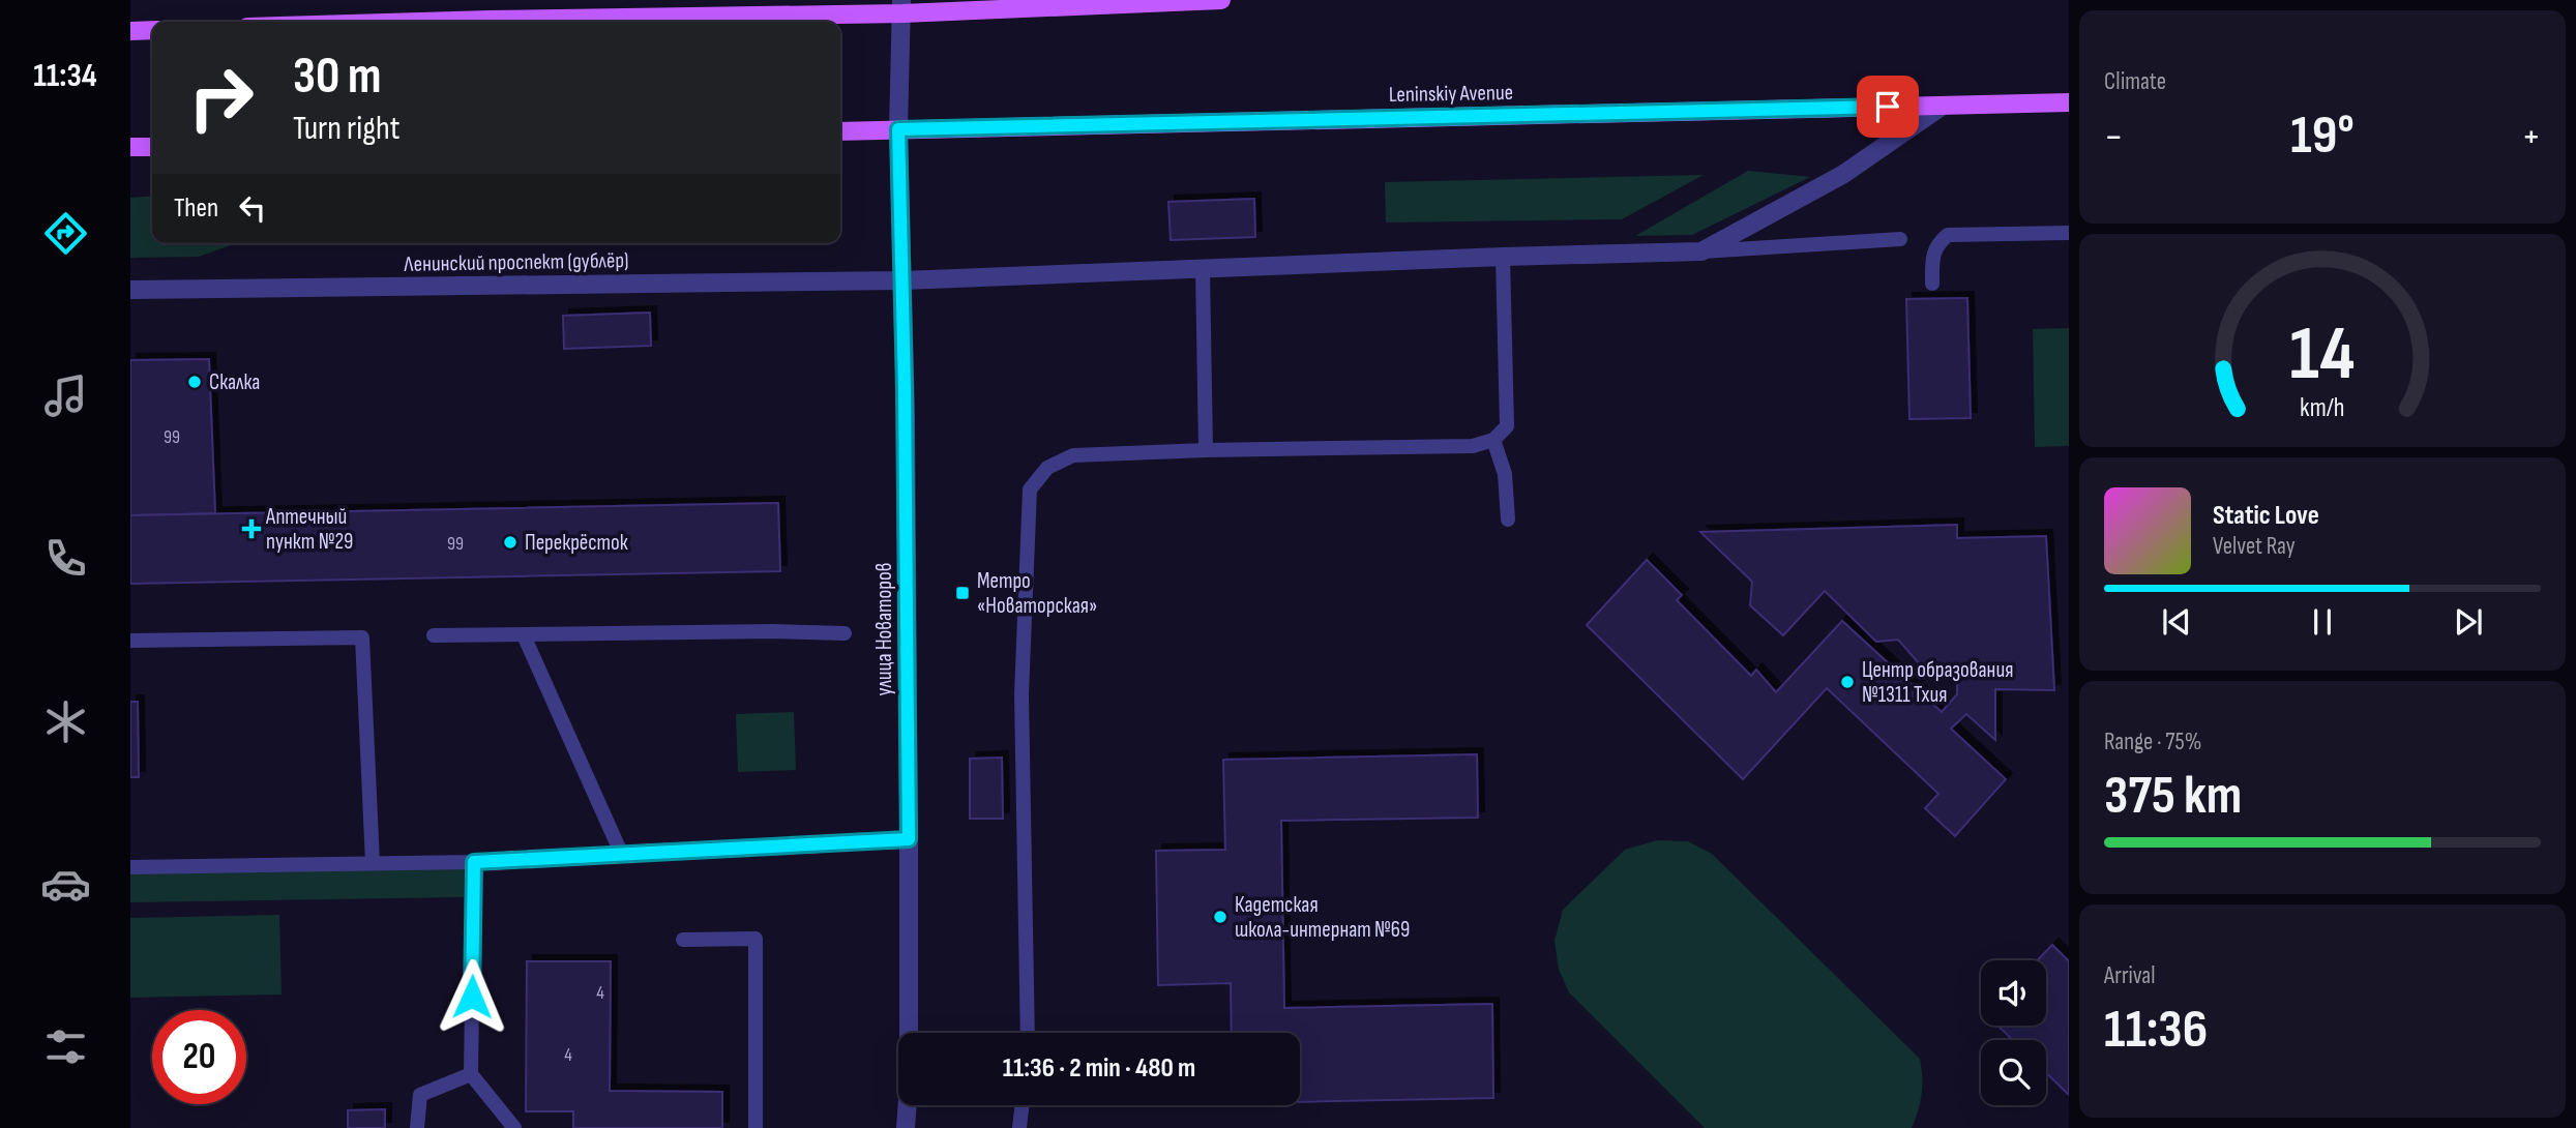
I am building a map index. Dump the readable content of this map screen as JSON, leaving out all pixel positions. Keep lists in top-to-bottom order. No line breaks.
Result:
{"streets":{"main road":["Leninskiy Avenue"],"street":["Ленинский проспект (дублёр)","улица Новаторов"]},"crossings":[["Leninskiy Avenue","улица Новаторов"],["Ленинский проспект (дублёр)","улица Новаторов"]],"places":{"other":["Скалка","Перекрёсток","Центр образования №1311 Тхия","Кадетская школа-интернат №69"],"health":["Аптечный пункт №29"],"transit":["Метро «Новаторская»"]},"house_numbers":["99","99","4","4"],"page":{"tabs":"11:34","tile":["Climate",["Range · 75%","375 km"],["Arrival","11:36"]],"turn":["30 m","Turn right"],"heat":["−","19°","+"],"then":"Then","song":["Static Love","Velvet Ray"],"limit":"20","trip":"11:36 · 2 min · 480 m","gauge":["14","km/h"]}}
